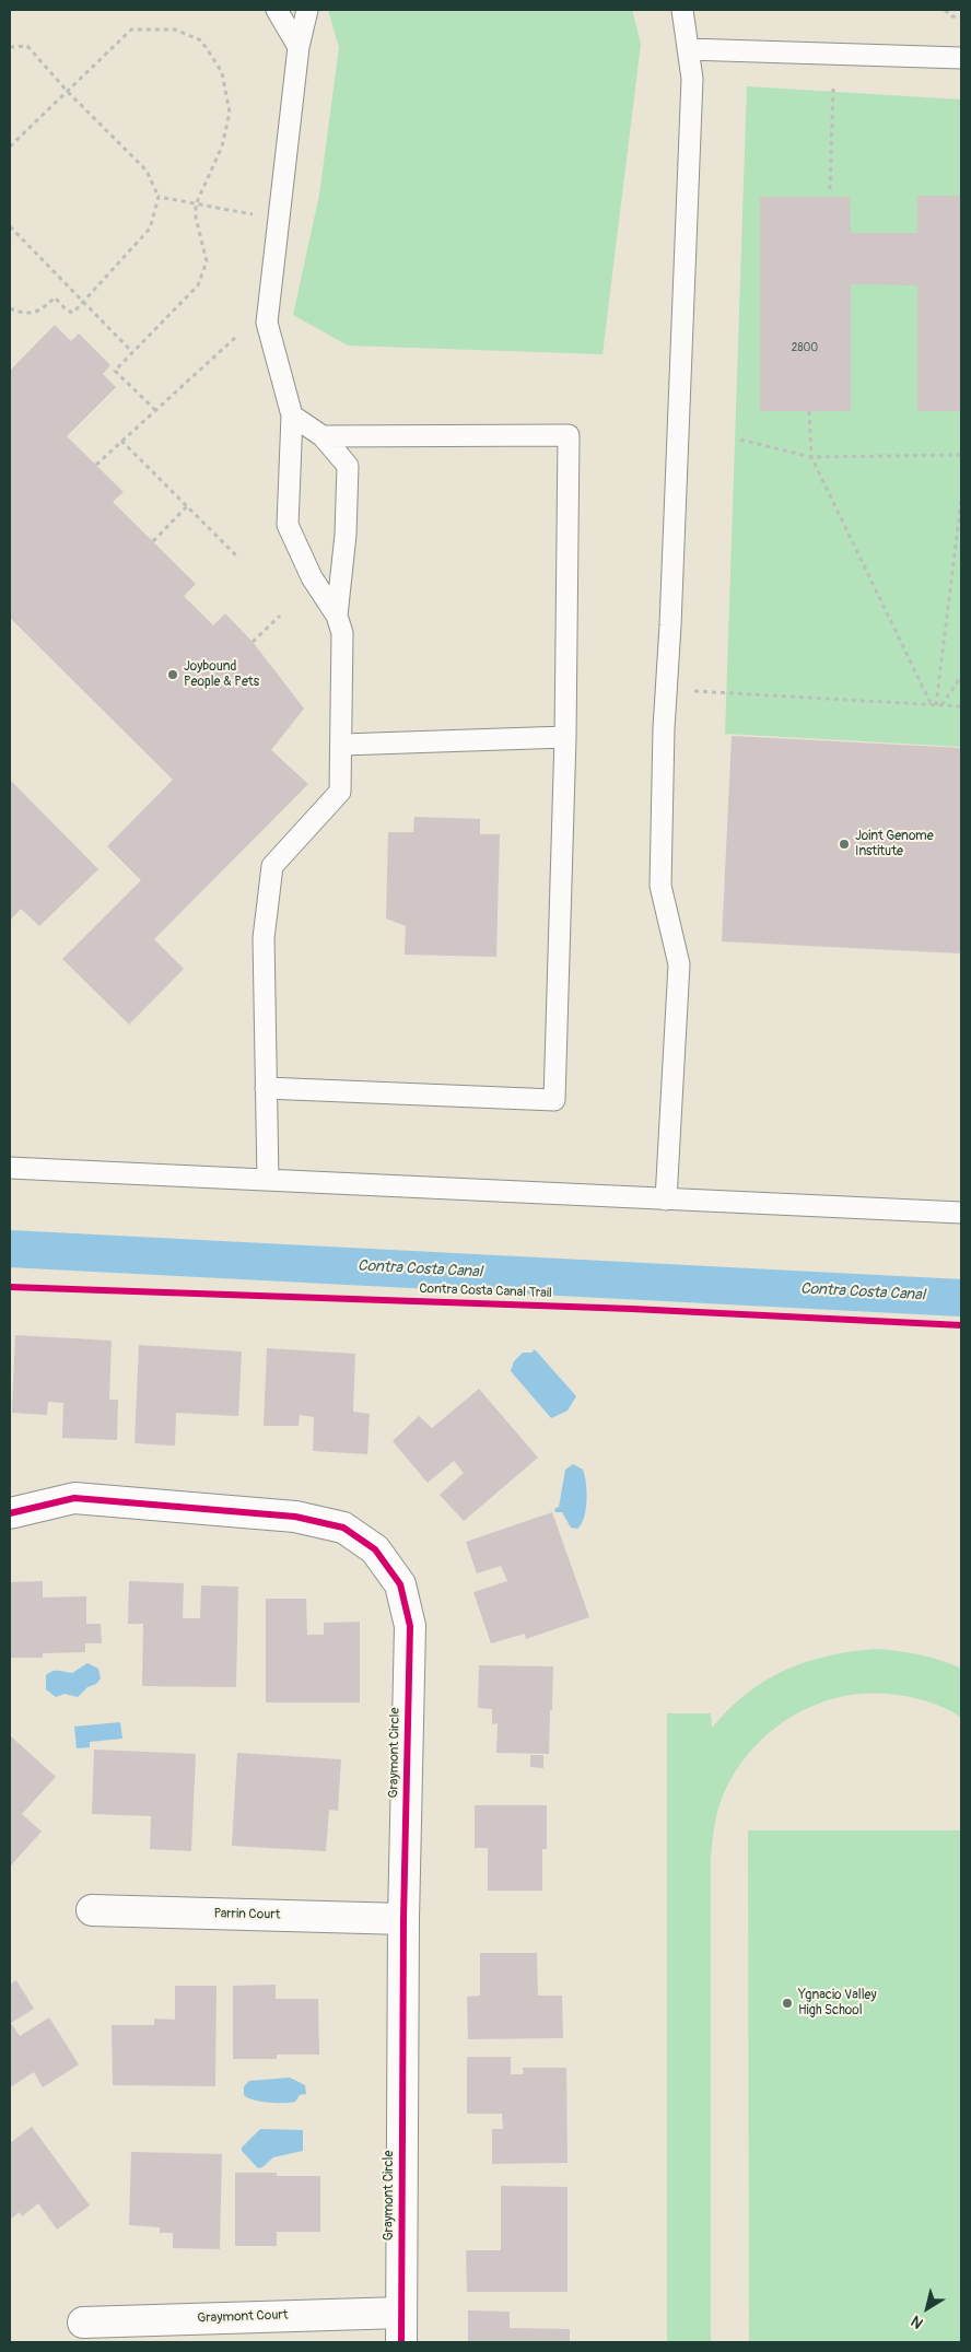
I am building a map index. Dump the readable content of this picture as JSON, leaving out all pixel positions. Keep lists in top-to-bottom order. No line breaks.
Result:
{"streets":{"street":["Graymont Circle","Parrin Court","Graymont Court"],"cycle path":["Contra Costa Canal Trail"]},"crossings":[["Graymont Circle","Parrin Court"],["Graymont Circle","Graymont Court"]],"water":["Contra Costa Canal"],"places":["Joybound People & Pets","Joint Genome Institute","Ygnacio Valley High School"],"house_numbers":["2800"],"north":"bottom left"}
